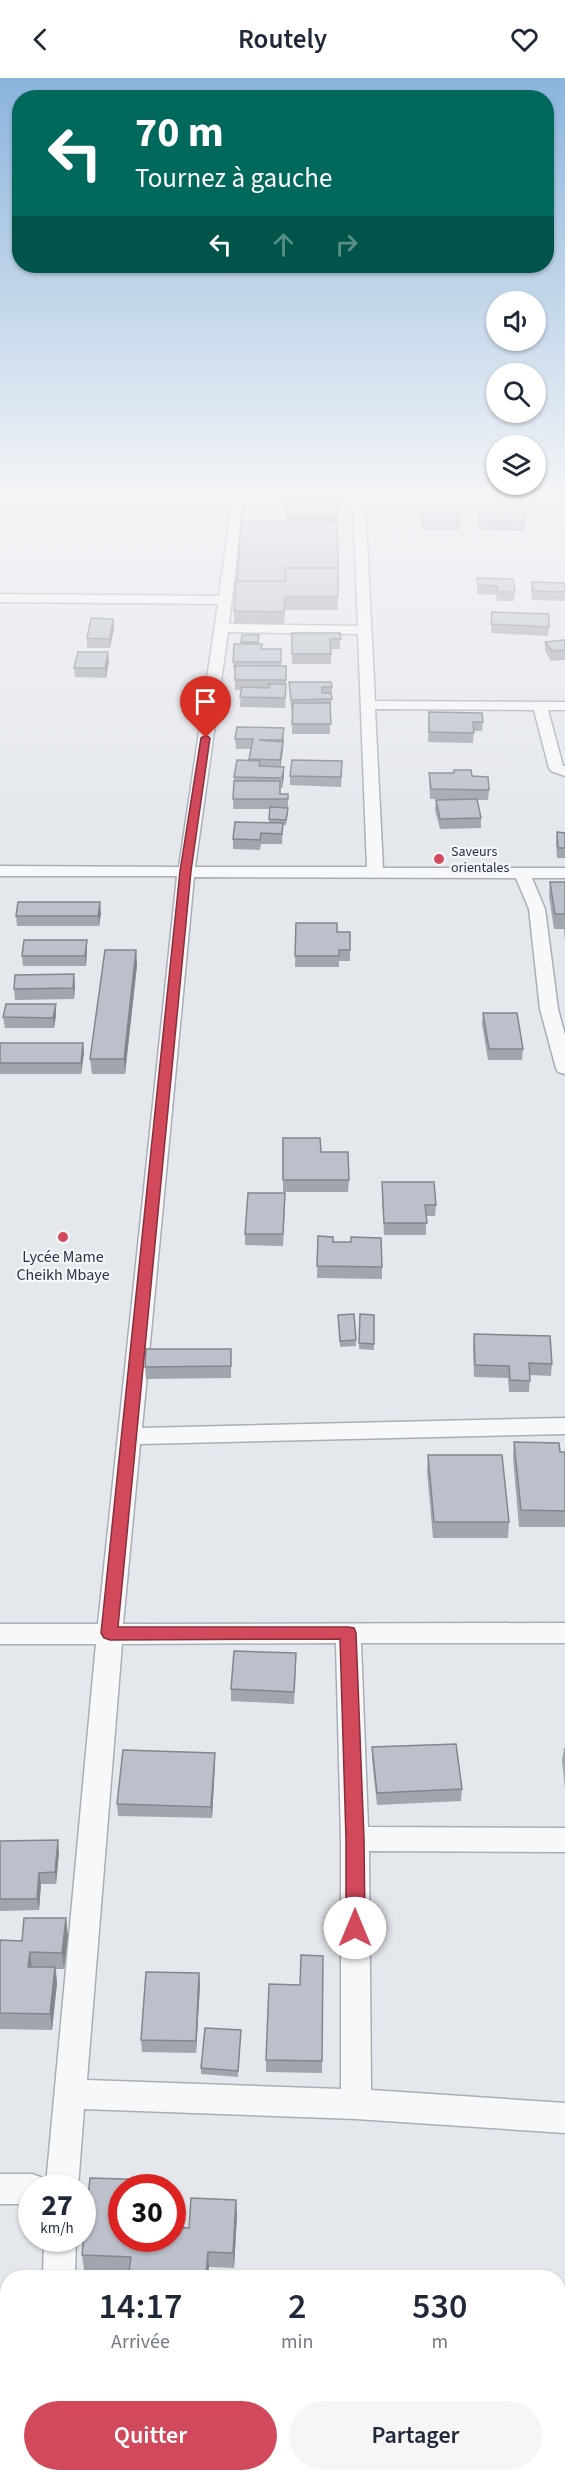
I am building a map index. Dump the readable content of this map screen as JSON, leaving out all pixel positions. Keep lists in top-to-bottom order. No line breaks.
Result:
{"places":["Saveurs orientales","Lycée Mame Cheikh Mbaye"],"page":{"header":"Routely","turn":["70 m","Tournez à gauche"],"speed":"27 km/h","limit":"30","eta":["14:17","Arrivée","2","min","530","m"],"buttons":["Quitter","Partager"]}}
